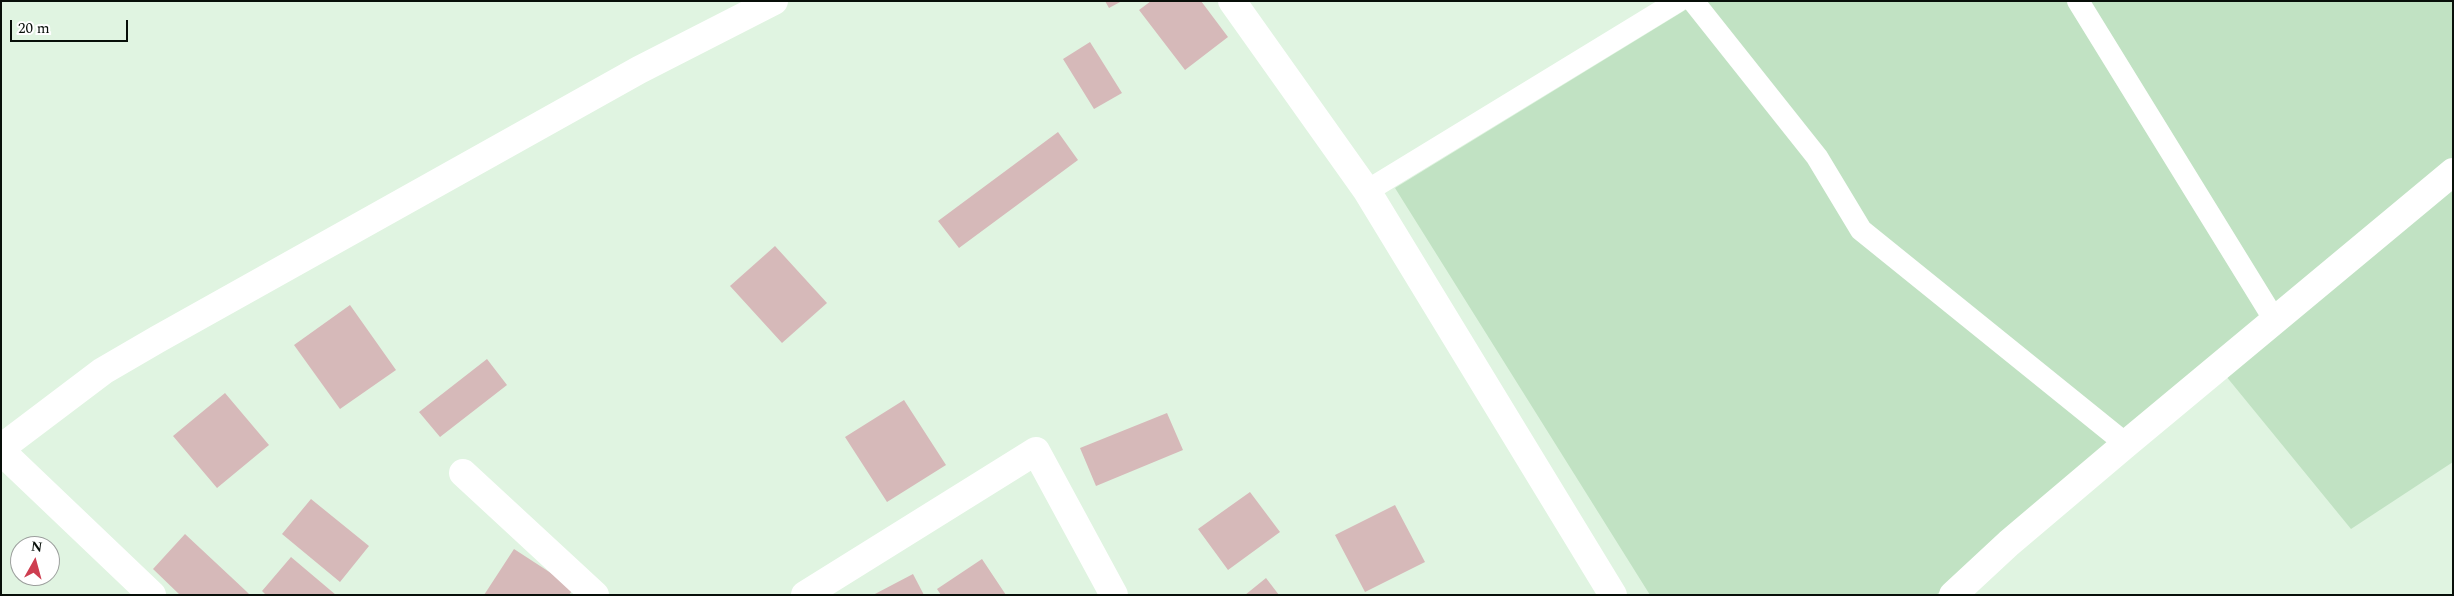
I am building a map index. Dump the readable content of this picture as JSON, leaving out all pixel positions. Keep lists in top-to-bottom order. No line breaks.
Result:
{"scale_bar":"20 m","north":"top"}
